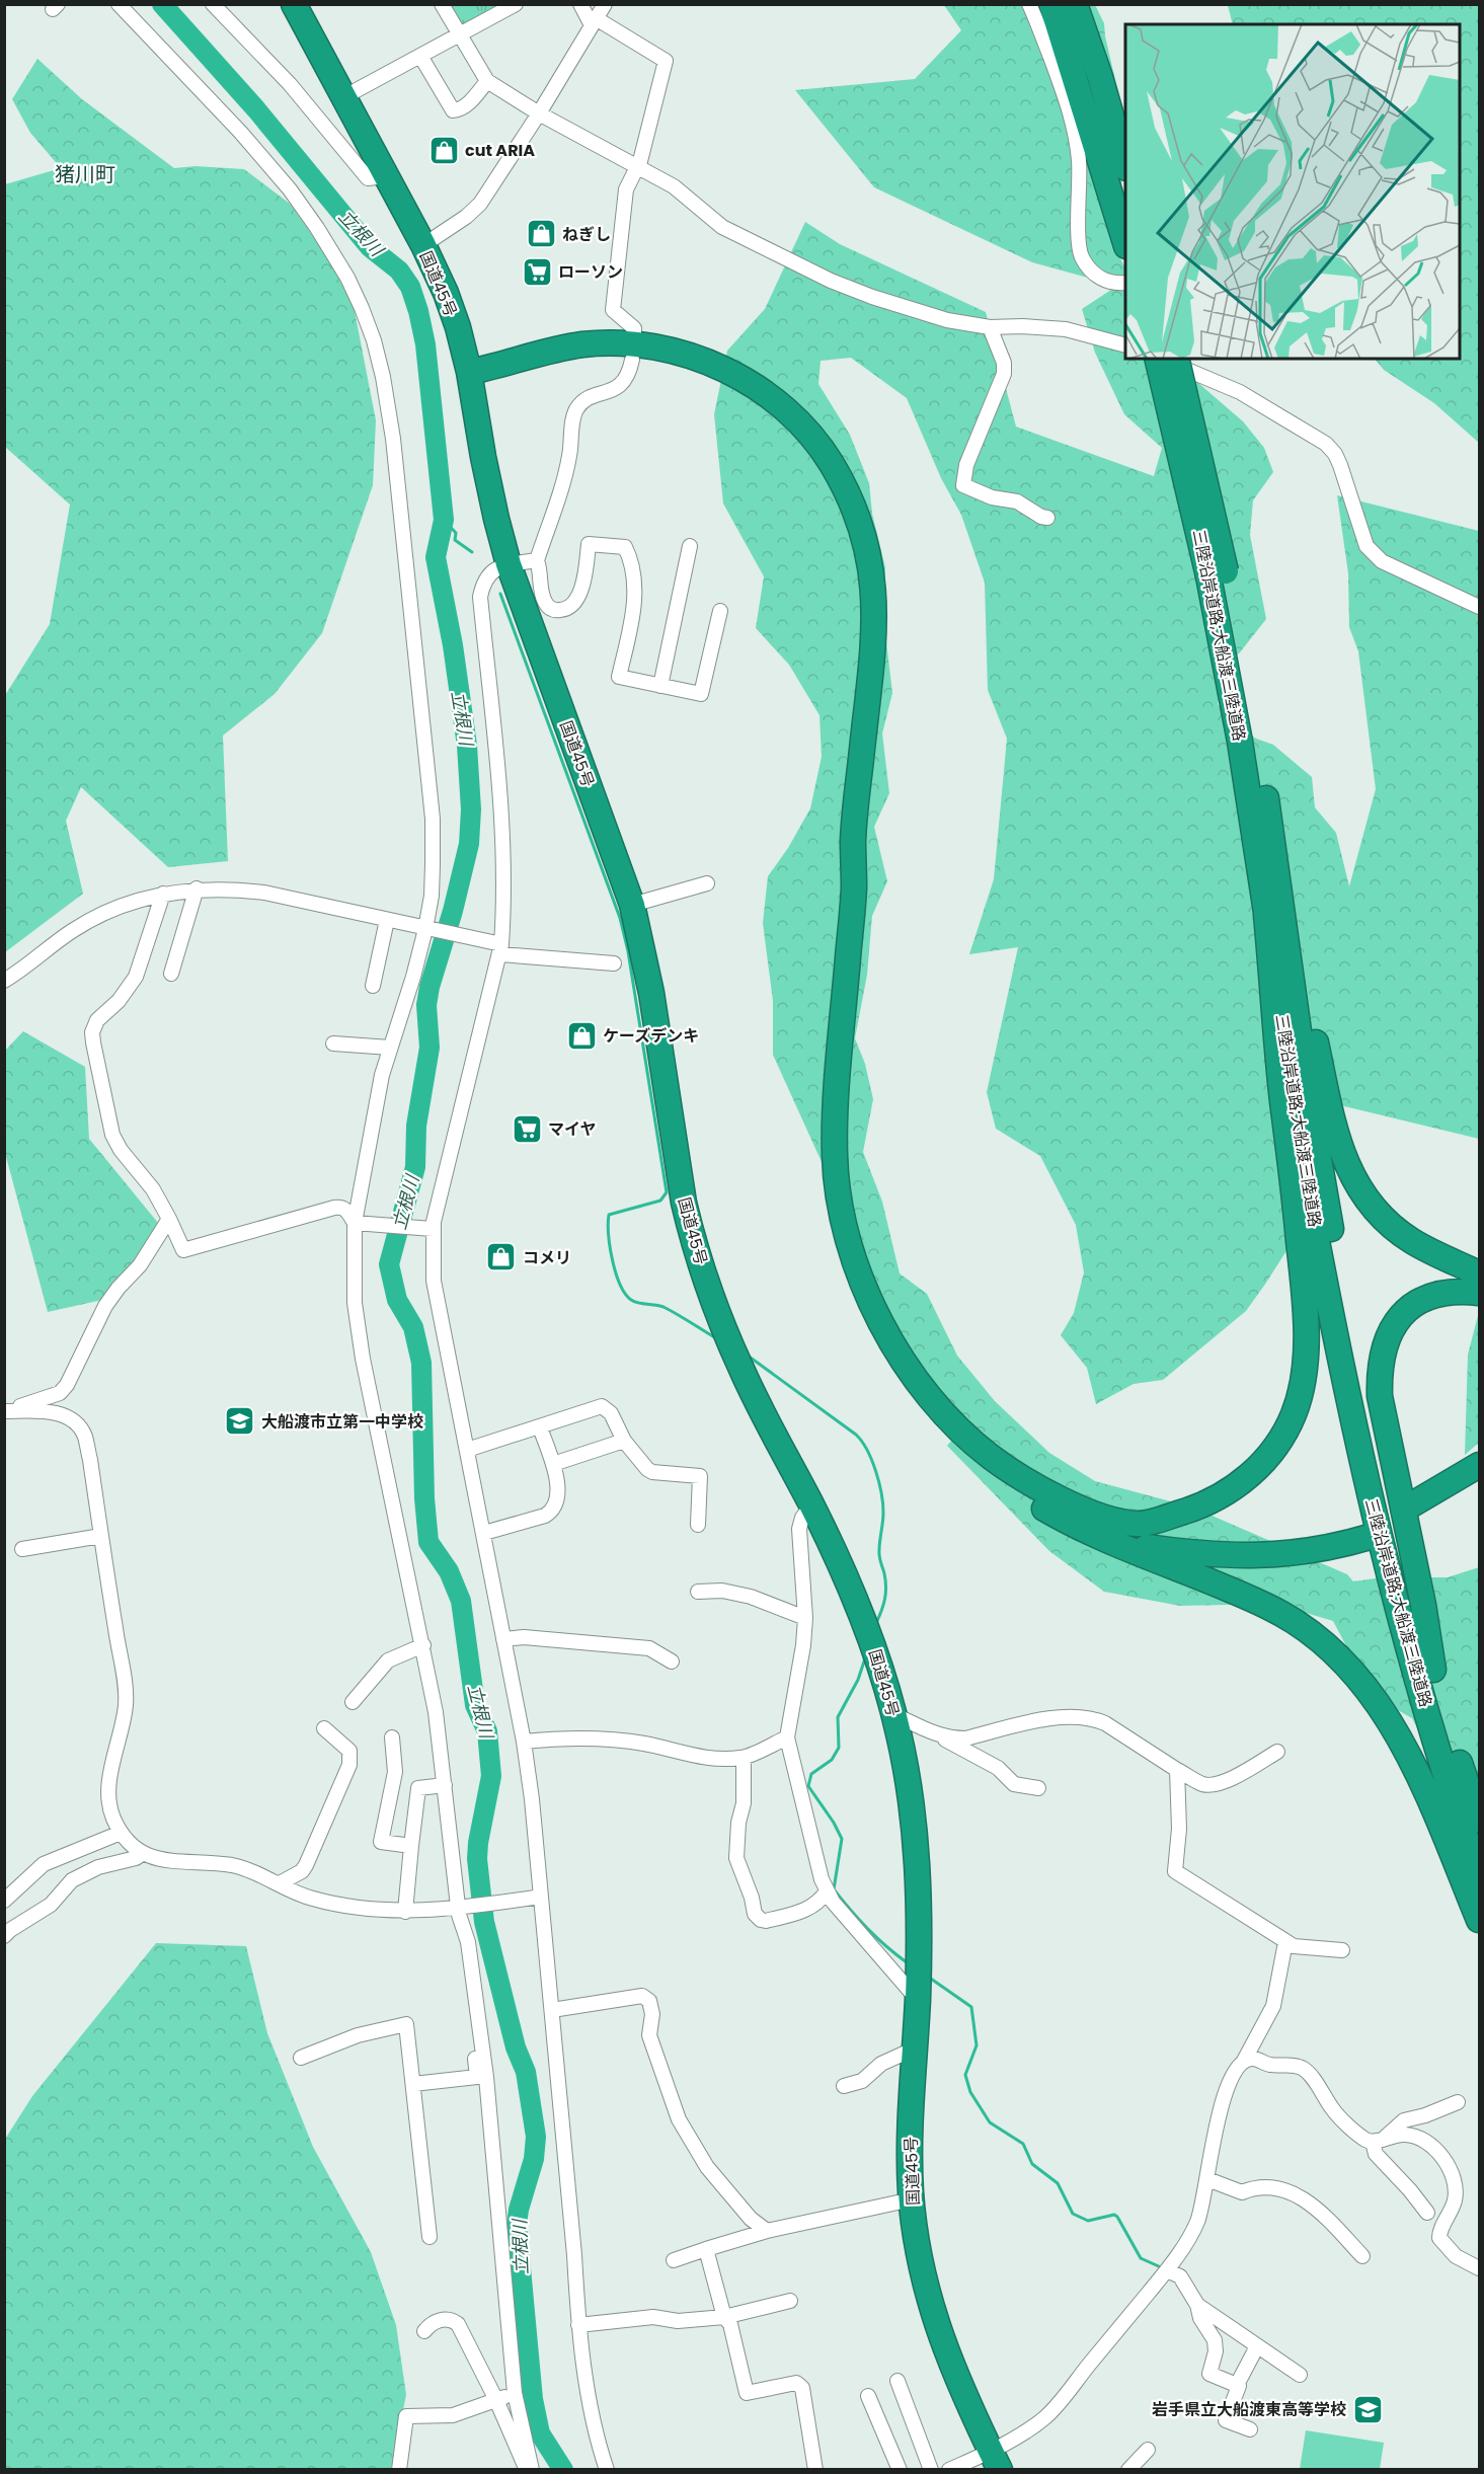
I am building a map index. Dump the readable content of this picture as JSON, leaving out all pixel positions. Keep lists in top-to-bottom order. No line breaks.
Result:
{"streets":{"highway":["国道45号","三陸沿岸道路;大船渡三陸道路"]},"districts":["猪川町"],"water":["立根川"],"places":{"shop":["cut ARIA","ねぎし","ケーズデンキ","コメリ"],"supermarket":["ローソン","マイヤ"],"school or university":["大船渡市立第一中学校","岩手県立大船渡東高等学校"]}}
